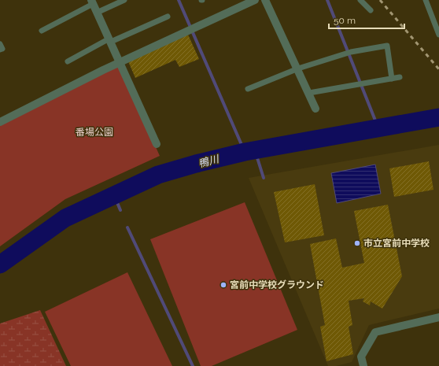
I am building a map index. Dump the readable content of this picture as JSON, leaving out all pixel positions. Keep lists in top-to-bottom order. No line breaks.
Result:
{"water":["鴨川"],"parks":["番場公園"],"places":["市立宮前中学校","宮前中学校グラウンド"],"scale_bar":"50 m"}
